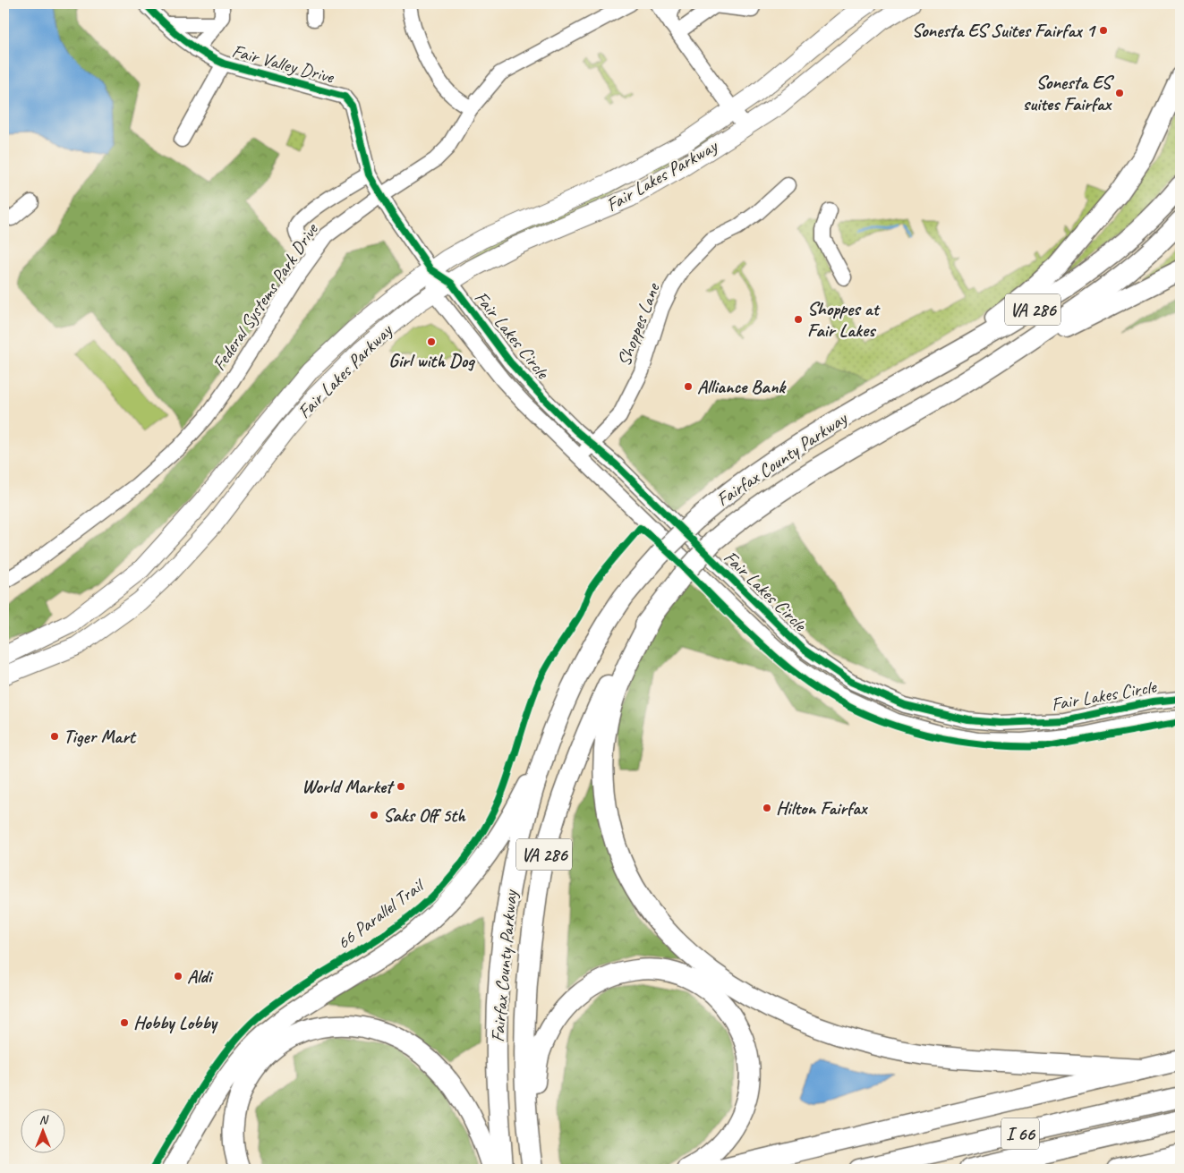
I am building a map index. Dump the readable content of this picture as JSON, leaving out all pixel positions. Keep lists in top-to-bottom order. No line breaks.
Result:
{"streets":{"highway":["VA 286","Fairfax County Parkway","I 66"],"main road":["Fair Lakes Parkway"],"street":["Fair Valley Drive","Federal Systems Park Drive","Shoppes Lane","Fair Lakes Circle"],"cycle path":["66 Parallel Trail"]},"crossings":[["Fair Valley Drive","Fair Lakes Parkway"],["Fair Valley Drive","Federal Systems Park Drive"],["Fair Valley Drive","Fair Lakes Circle"],["Fair Lakes Parkway","Fair Lakes Circle"],["Shoppes Lane","Fair Lakes Circle"]],"places":["Sonesta ES Suites Fairfax 1","Sonesta ES suites Fairfax","Shoppes at Fair Lakes","Girl with Dog","Alliance Bank","Tiger Mart","World Market","Hilton Fairfax","Saks Off 5th","Aldi","Hobby Lobby"],"north":"top"}
